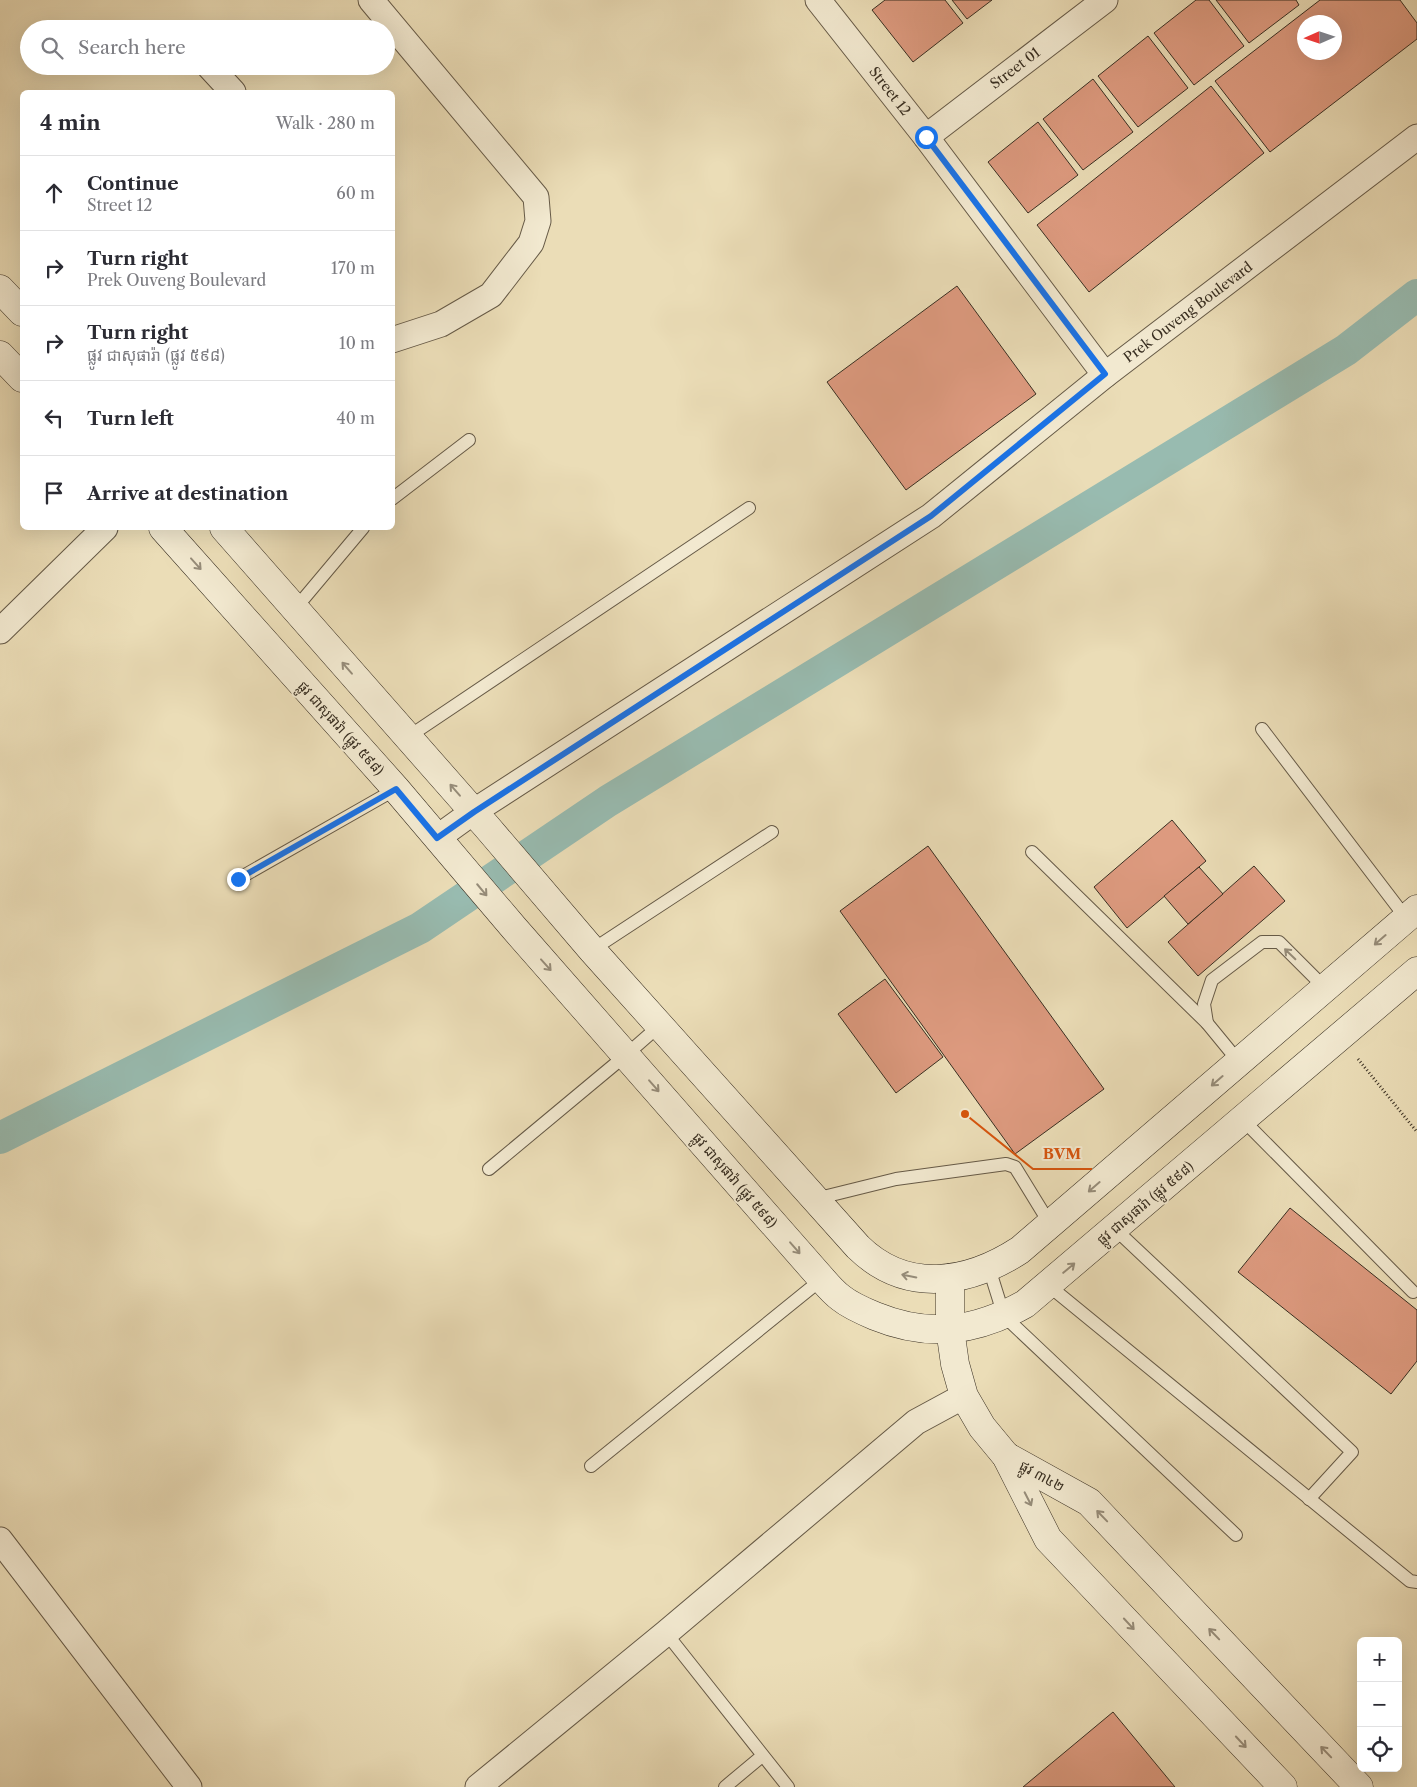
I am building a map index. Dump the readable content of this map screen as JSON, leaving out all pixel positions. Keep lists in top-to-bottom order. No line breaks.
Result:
{"streets":{"main road":["ផ្លូវ ជាសុផារ៉ា (ផ្លូវ ៥៩៨)","ផ្លូវ ៣៤២"],"street":["Street 01","Street 12","Prek Ouveng Boulevard"]},"crossings":[["Street 01","Street 12"],["Street 12","Prek Ouveng Boulevard"],["Prek Ouveng Boulevard","ផ្លូវ ជាសុផារ៉ា (ផ្លូវ ៥៩៨)"]],"places":["BVM"],"north":"left","page":{"search":"Search here","heading":["4 min","Walk · 280 m"],"list":[["Continue","Street 12","60 m"],["Turn right","Prek Ouveng Boulevard","170 m"],["Turn right","ផ្លូវ ជាសុផារ៉ា (ផ្លូវ ៥៩៨)","10 m"],["Turn left","40 m"],"Arrive at destination"],"map_buttons":["+","−"]}}
